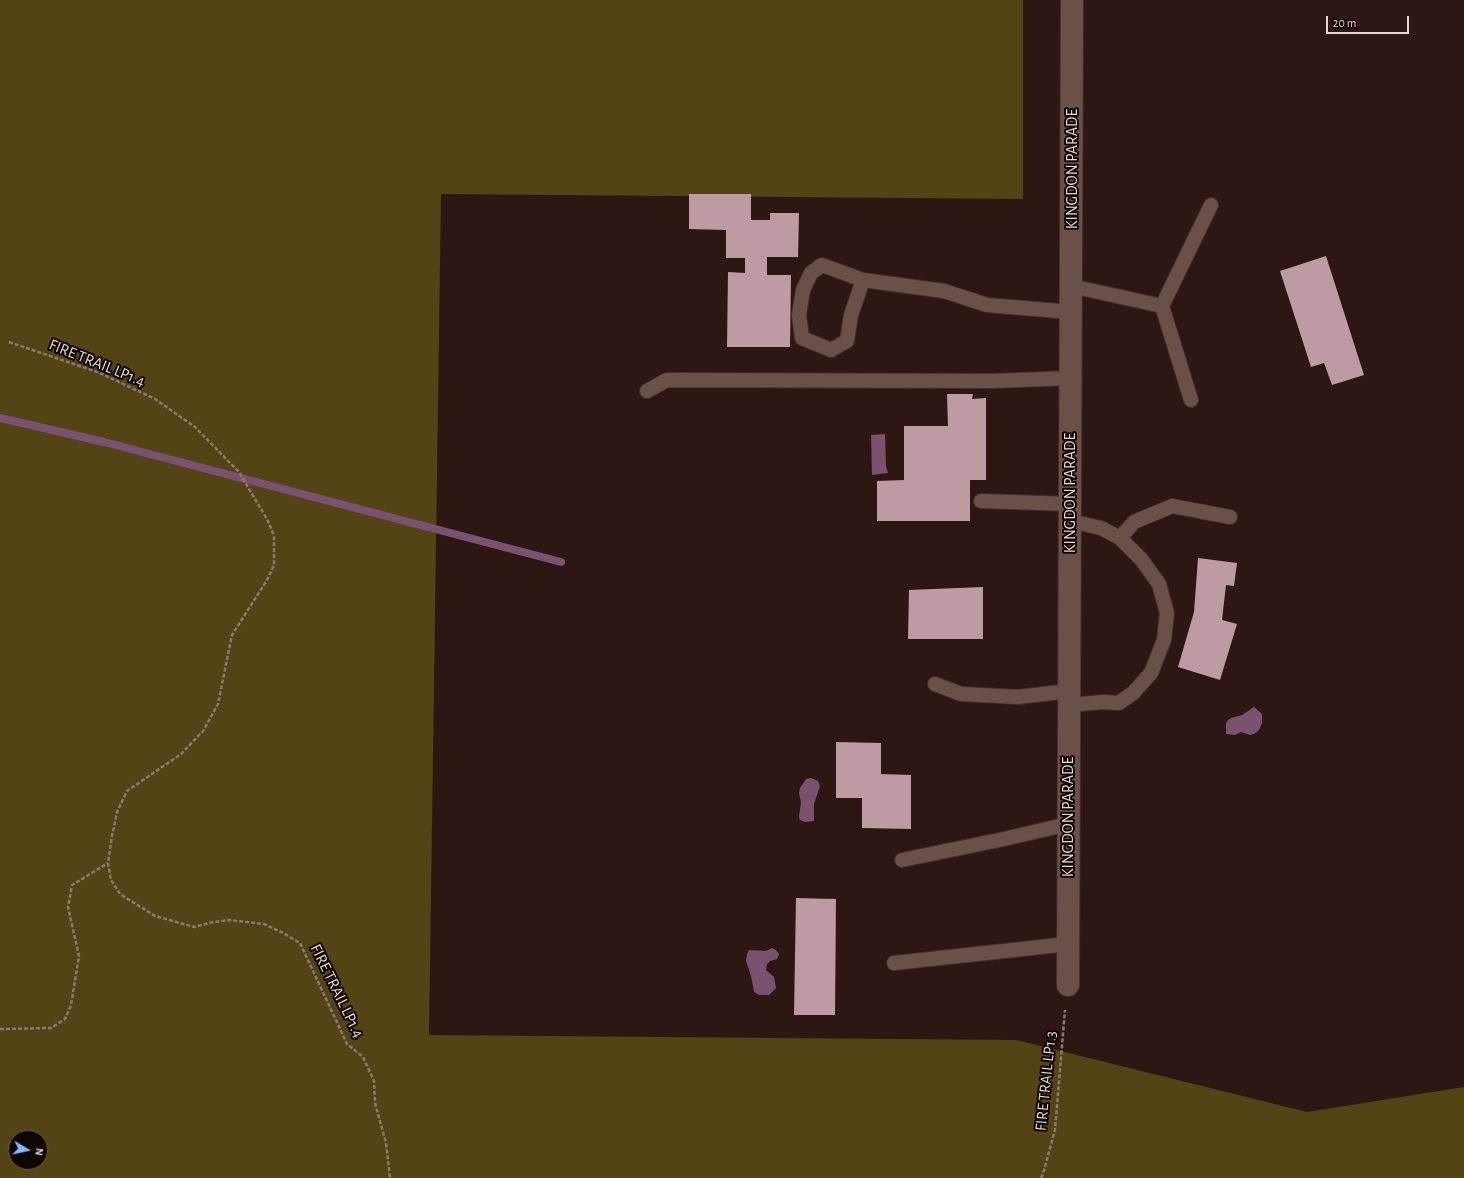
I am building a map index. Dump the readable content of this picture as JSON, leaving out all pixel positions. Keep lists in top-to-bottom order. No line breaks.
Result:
{"streets":{"street":["KINGDON PARADE"],"path":["FIRE TRAIL LP1.4","FIRE TRAIL LP1.3"]},"crossings":[["KINGDON PARADE","FIRE TRAIL LP1.3"]],"scale_bar":"20 m","north":"right"}
